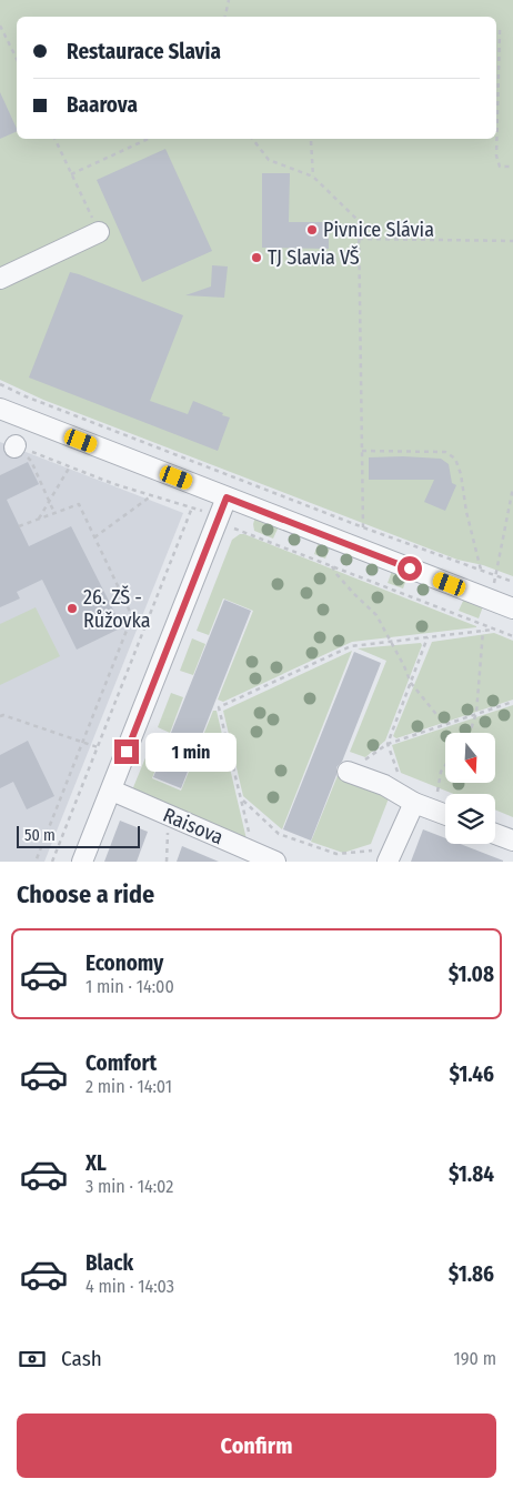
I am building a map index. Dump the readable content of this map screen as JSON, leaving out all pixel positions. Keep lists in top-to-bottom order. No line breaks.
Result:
{"streets":{"street":["Raisova"]},"places":["Pivnice Slávia","TJ Slavia VŠ","26. ZŠ - Růžovka"],"scale_bar":"50 m","north":"bottom","page":{"banner":["Restaurace Slavia","Baarova"],"bubble":"1 min","scale":"50 m","heading":"Choose a ride","list":[{"name":"Economy","note":"1 min · 14:00","value":"$1.08"},{"name":"Comfort","note":"2 min · 14:01","value":"$1.46"},{"name":"XL","note":"3 min · 14:02","value":"$1.84"},{"name":"Black","note":"4 min · 14:03","value":"$1.86"}],"pay":["Cash","190 m"],"buttons":"Confirm"}}
